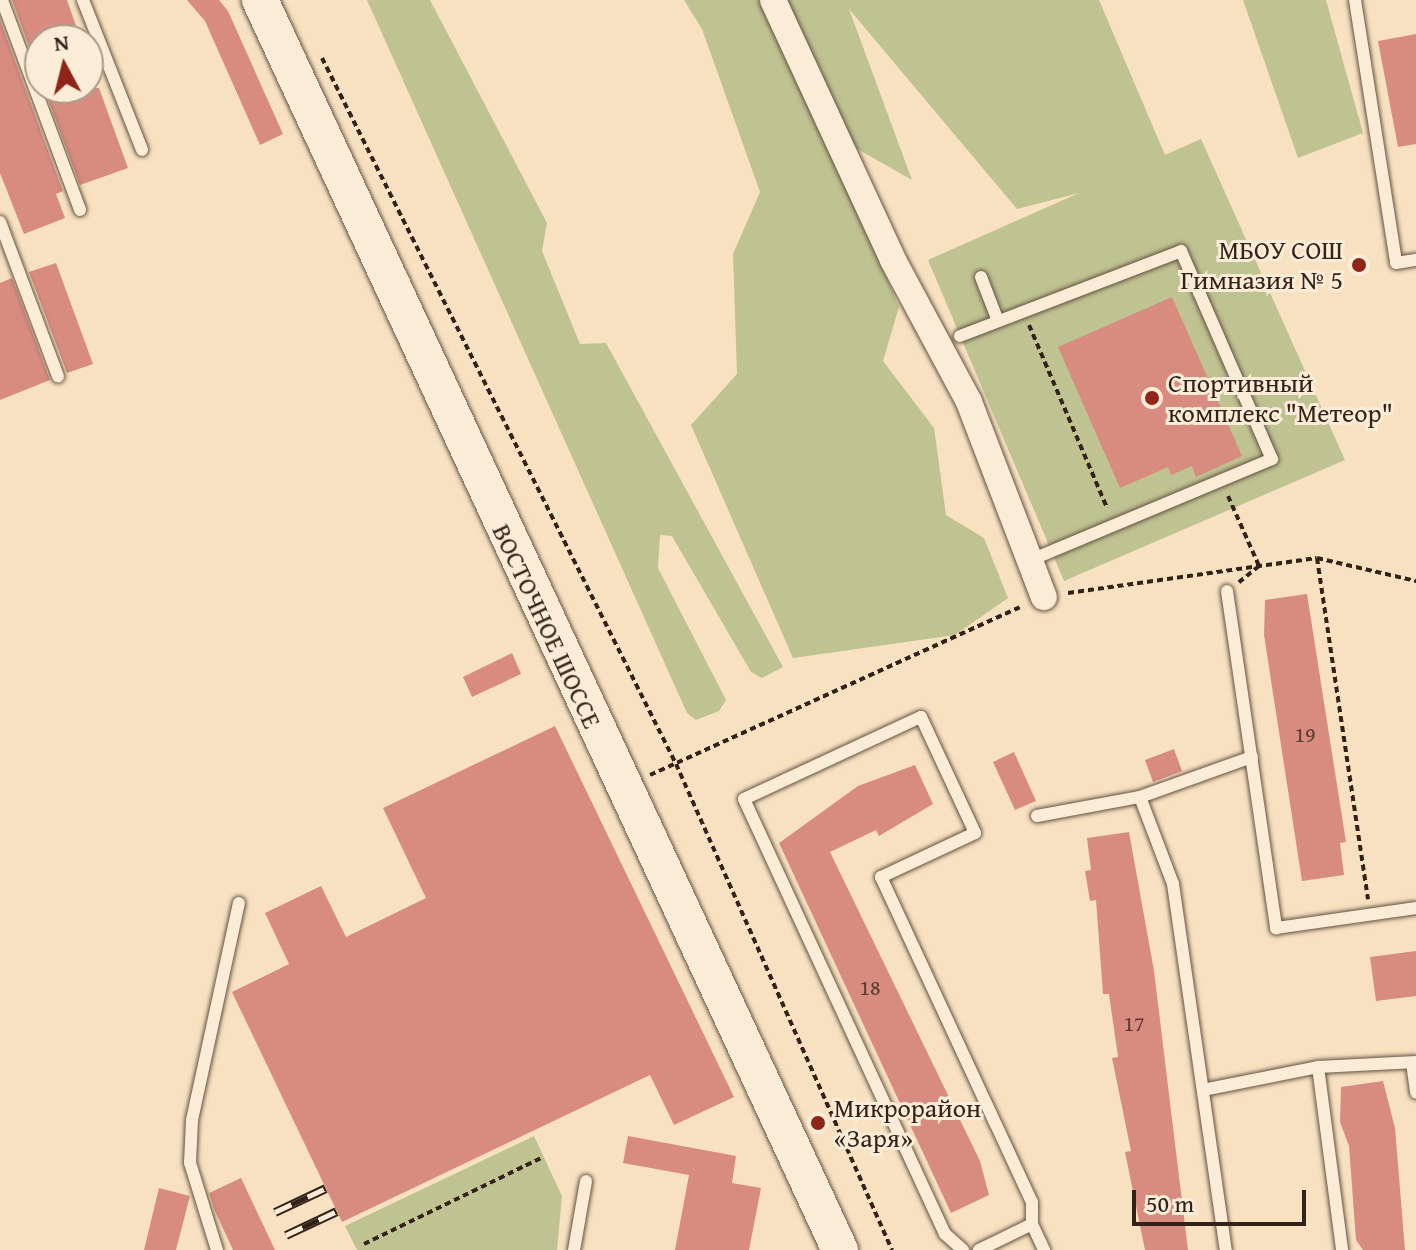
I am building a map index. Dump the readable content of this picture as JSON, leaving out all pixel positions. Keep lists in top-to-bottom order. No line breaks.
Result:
{"streets":{"main road":["ВОСТОЧНОЕ ШОССЕ"]},"places":["МБОУ СОШ Гимназия № 5","Спортивный комплекс \"Метеор\"","Микрорайон «Заря»"],"house_numbers":["19","18","17"],"scale_bar":"50 m","north":"top"}
